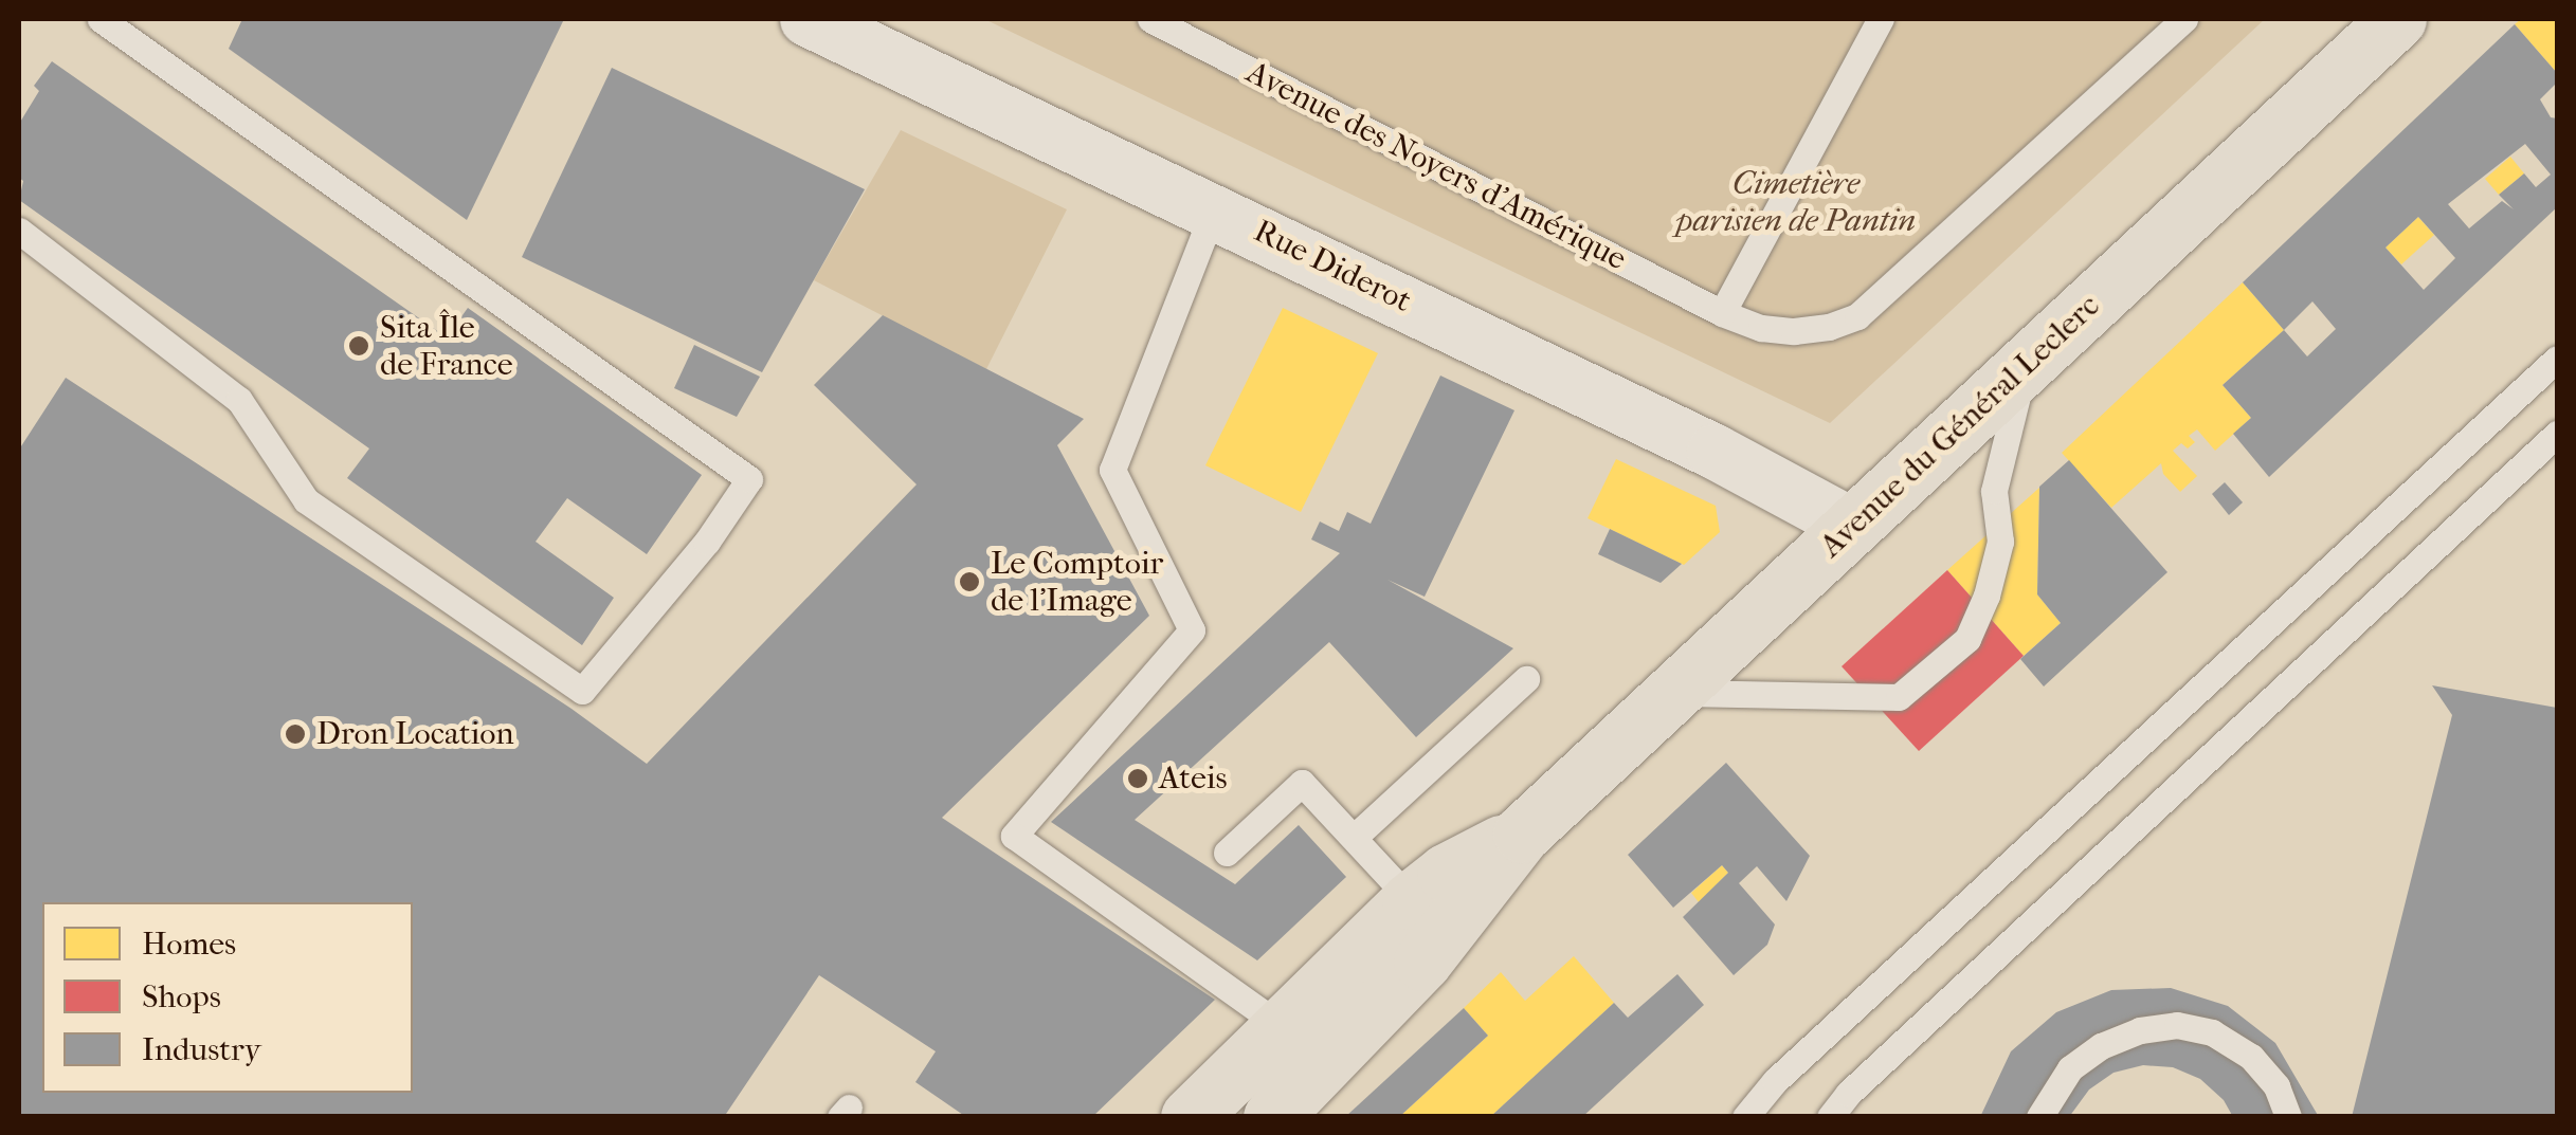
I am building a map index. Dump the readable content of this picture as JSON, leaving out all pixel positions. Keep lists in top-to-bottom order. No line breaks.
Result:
{"streets":{"main road":["Avenue du Général Leclerc"],"street":["Rue Diderot"],"lane":["Avenue des Noyers d'Amérique"]},"crossings":[["Rue Diderot","Avenue du Général Leclerc"]],"parks":["Cimetière parisien de Pantin"],"places":["Sita Île de France","Le Comptoir de l'Image","Dron Location","Ateis"],"legend":["Homes","Shops","Industry"]}
